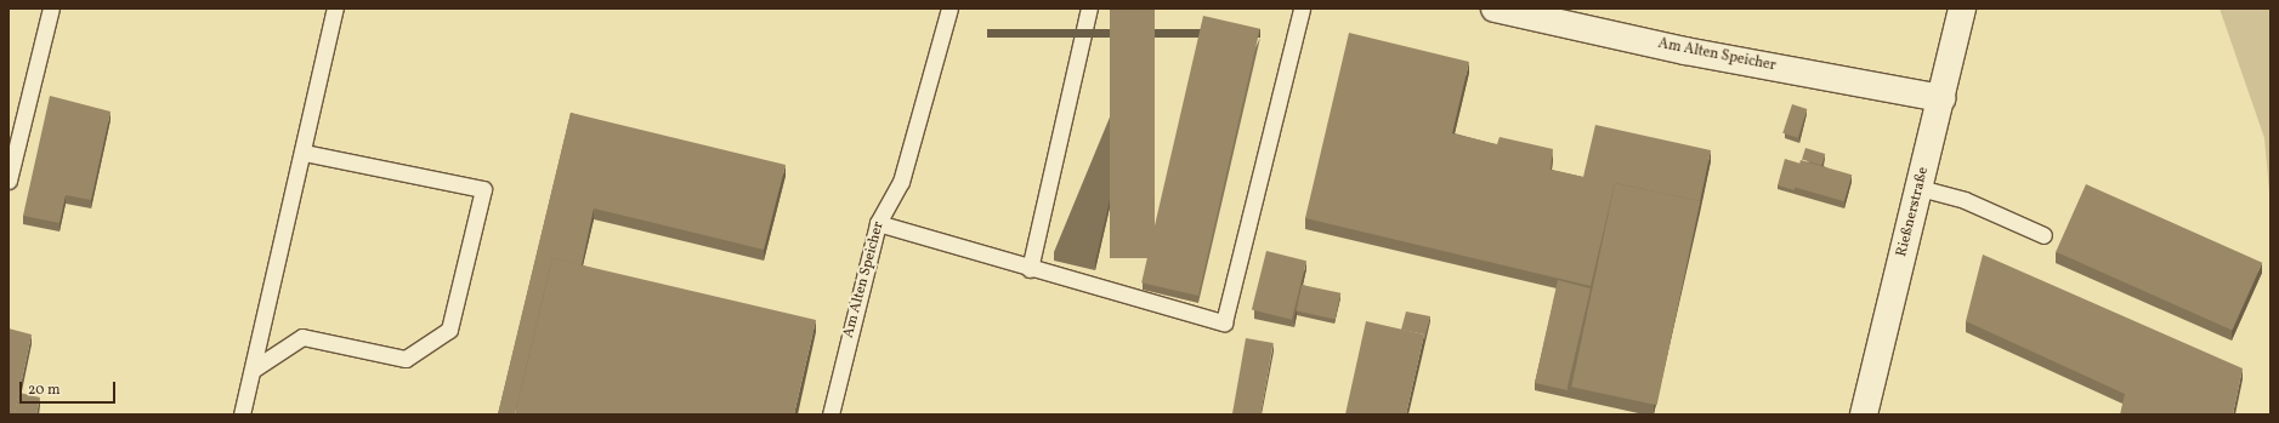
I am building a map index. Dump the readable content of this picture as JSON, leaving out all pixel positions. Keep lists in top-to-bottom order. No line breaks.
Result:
{"streets":{"street":["Am Alten Speicher","Rießnerstraße"]},"crossings":[["Am Alten Speicher","Rießnerstraße"]],"scale_bar":"20 m"}
